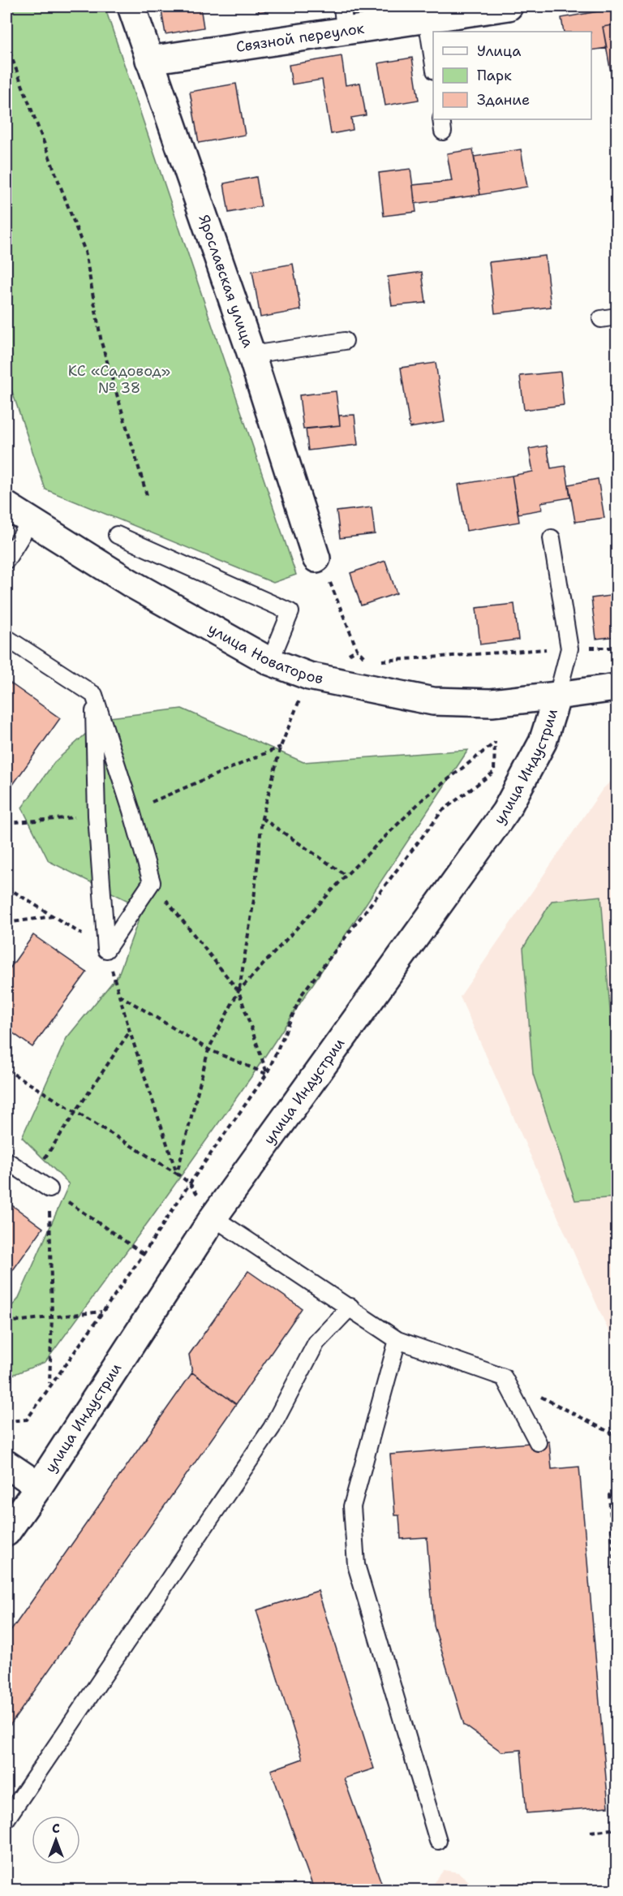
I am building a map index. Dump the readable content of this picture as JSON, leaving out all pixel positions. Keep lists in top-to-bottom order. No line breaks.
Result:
{"streets":{"street":["Связной переулок","Ярославская улица","улица Новаторов","улица Индустрии"]},"crossings":[["Связной переулок","Ярославская улица"],["улица Новаторов","улица Индустрии"]],"parks":["КС «Садовод» № 38"],"legend":["Улица","Парк","Здание"],"north":"top"}
